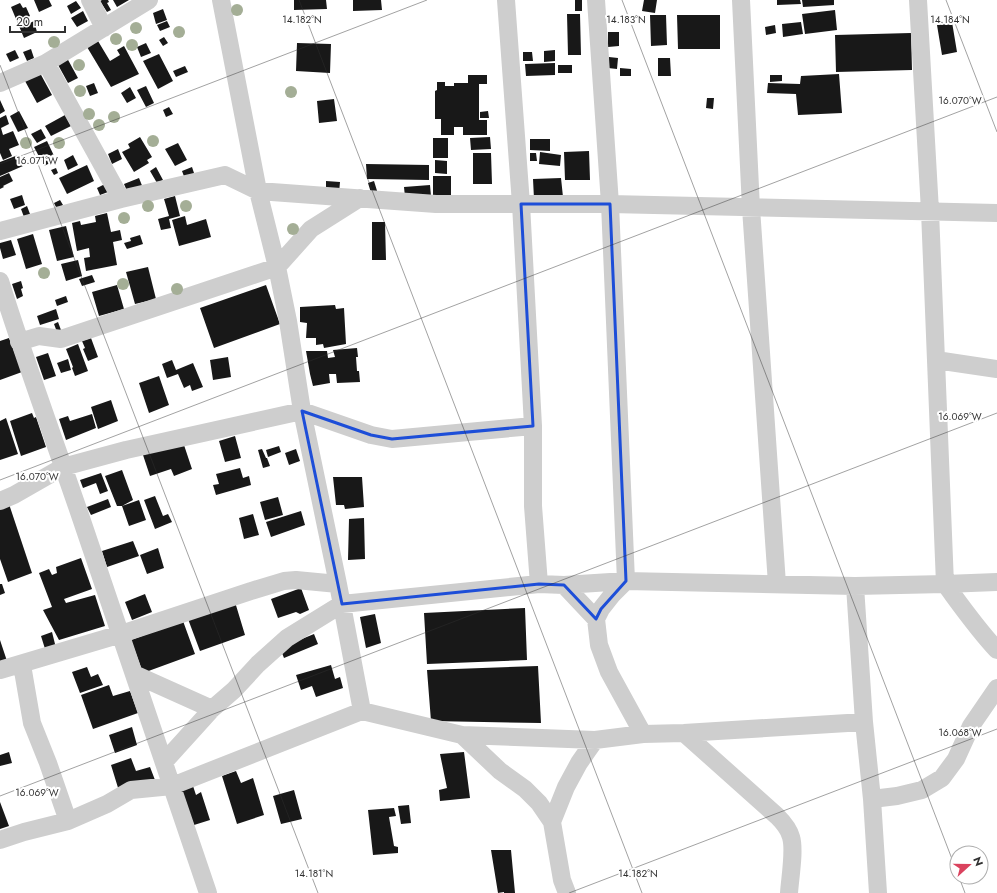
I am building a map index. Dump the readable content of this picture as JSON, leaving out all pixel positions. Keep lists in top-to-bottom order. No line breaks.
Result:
{"scale_bar":"20 m","north":"right","coordinates":["14.183°N","14.184°N","14.182°N","16.070°W","16.071°W","16.069°W","16.068°W","14.181°N"]}
